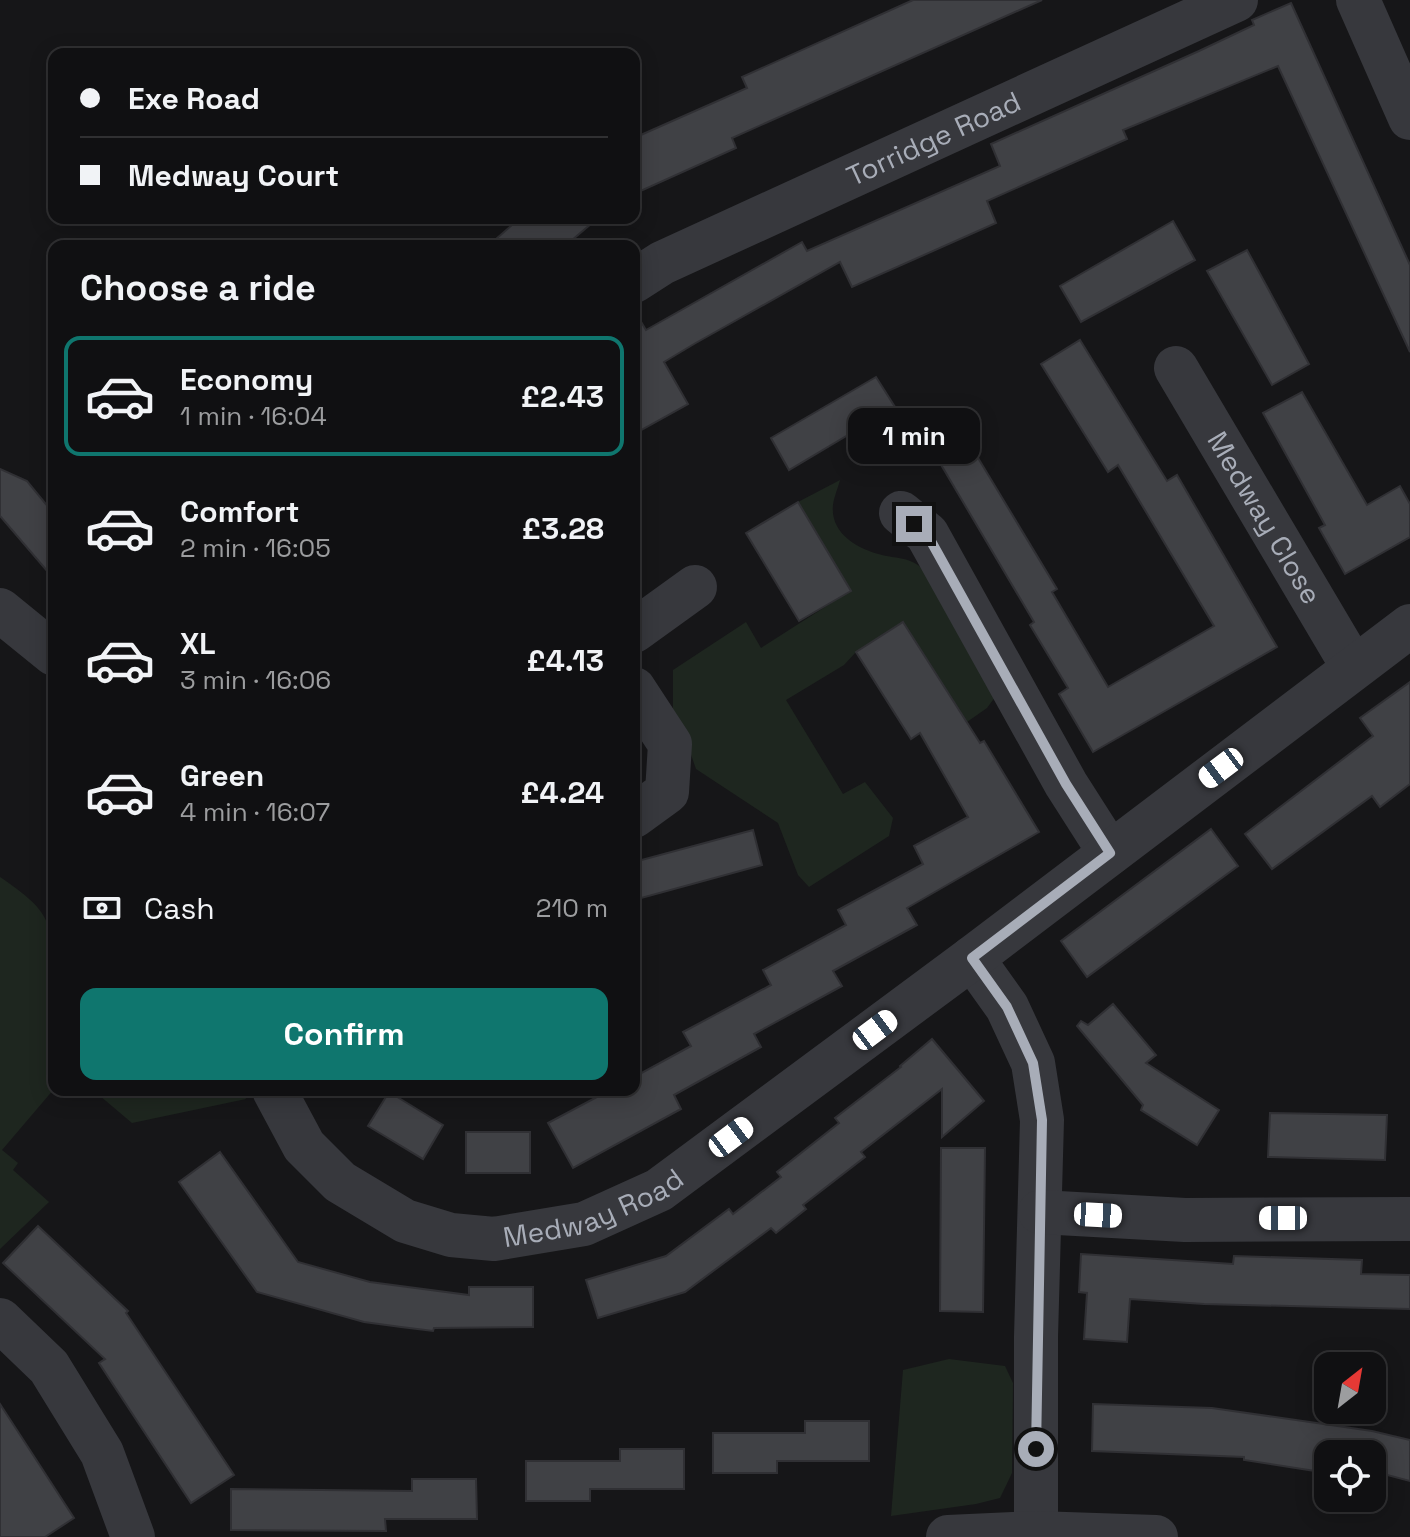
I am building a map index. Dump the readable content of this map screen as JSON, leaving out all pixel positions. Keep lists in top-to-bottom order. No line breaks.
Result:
{"streets":{"street":["Torridge Road","Medway Close","Medway Road"]},"crossings":[["Medway Close","Medway Road"]],"north":"top right","page":{"banner":["Exe Road","Medway Court"],"heading":"Choose a ride","list":[{"name":"Economy","note":"1 min · 16:04","value":"£2.43"},{"name":"Comfort","note":"2 min · 16:05","value":"£3.28"},{"name":"XL","note":"3 min · 16:06","value":"£4.13"},{"name":"Green","note":"4 min · 16:07","value":"£4.24"}],"bubble":"1 min","pay":["Cash","210 m"],"buttons":"Confirm"}}
